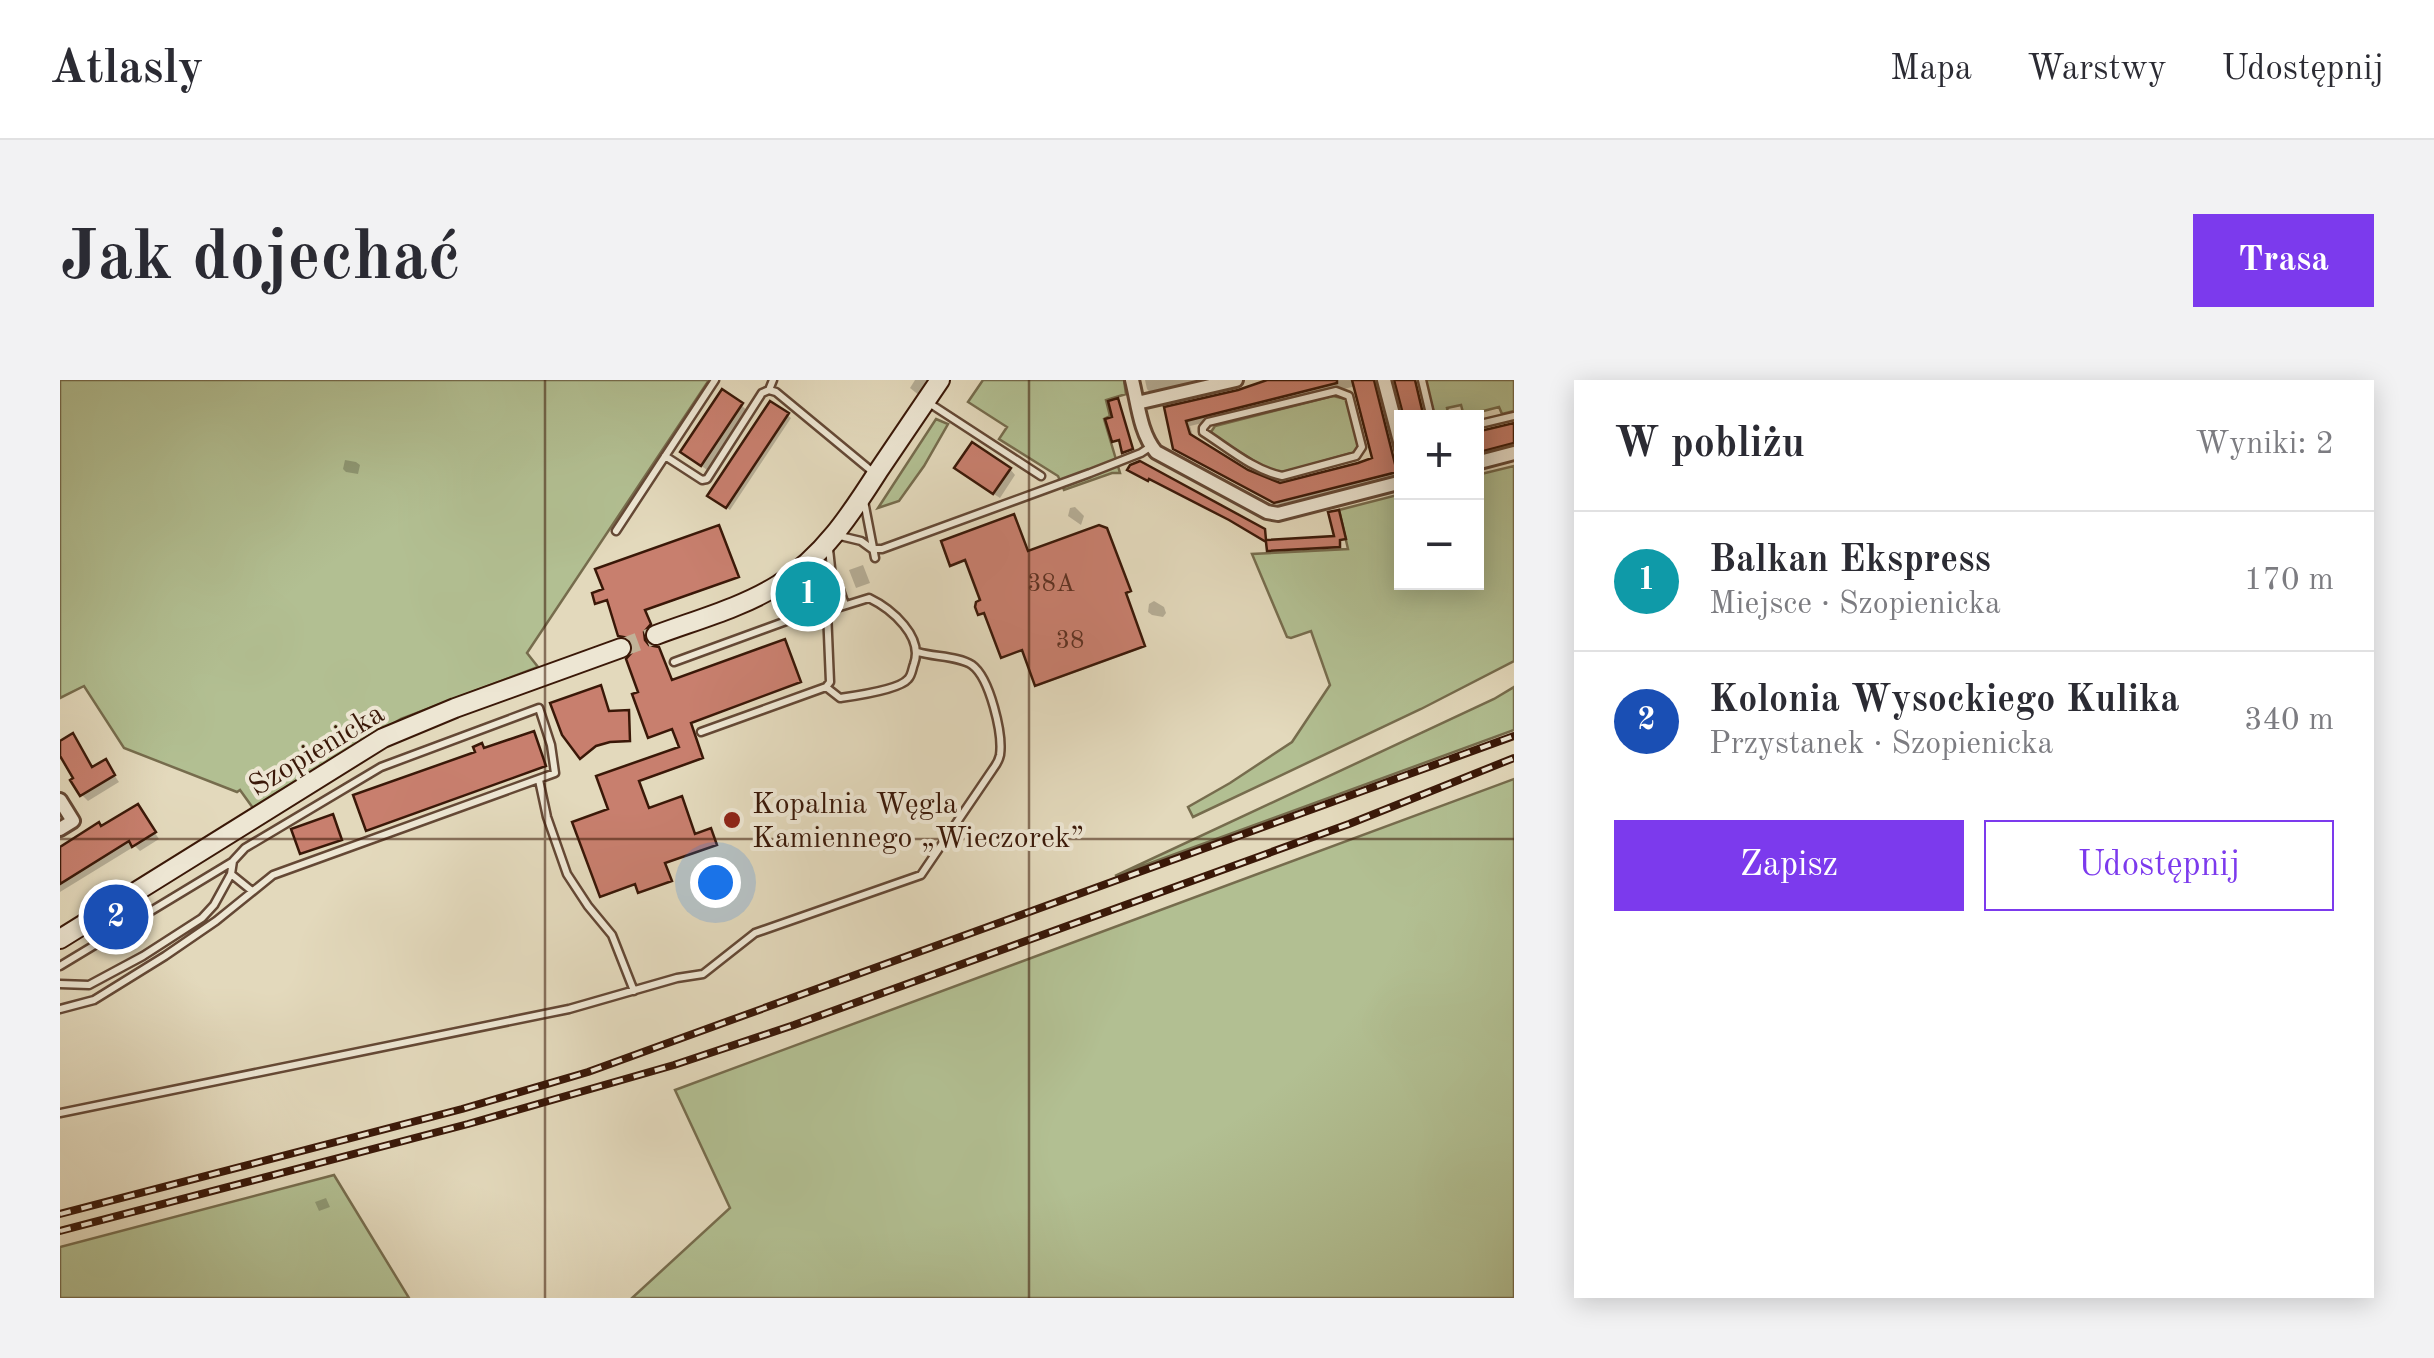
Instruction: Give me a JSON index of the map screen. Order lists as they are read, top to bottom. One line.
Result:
{"streets":{"street":["Szopienicka"]},"places":["Kopalnia Węgla Kamiennego „Wieczorek”"],"house_numbers":["38A","38"],"page":{"header":"Atlasly","nav":["Mapa","Warstwy","Udostępnij"],"buttons":["Trasa",["Zapisz","Udostępnij"]],"title":"Jak dojechać","heading":["W pobliżu","Wyniki: 2"],"map_buttons":["+","−"],"list":[{"mark":"1","name":"Balkan Ekspress","note":"Miejsce · Szopienicka","value":"170 m"},{"mark":"2","name":"Kolonia Wysockiego Kulika","note":"Przystanek · Szopienicka","value":"340 m"}],"pins":["1","2"]}}
